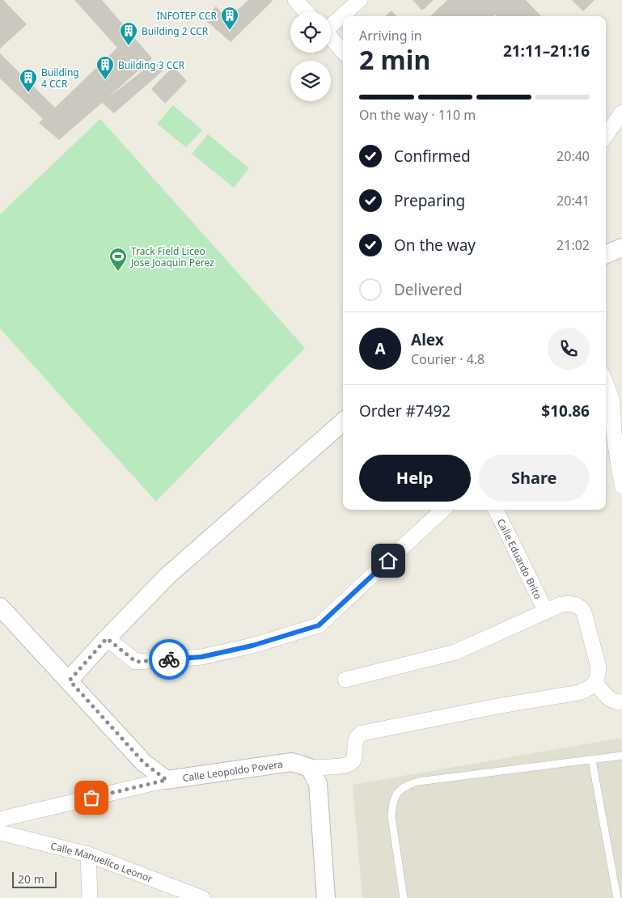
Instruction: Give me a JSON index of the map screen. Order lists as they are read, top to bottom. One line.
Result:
{"streets":{"street":["Calle Eduardo Brito","Calle Leopoldo Povera","Calle Manuelico Leonor"]},"crossings":[["Calle Leopoldo Povera","Calle Manuelico Leonor"]],"places":{"building":["INFOTEP CCR","Building 2 CCR","Building 3 CCR","Building 4 CCR"],"sports":["Track Field Liceo Jose Joaquin Perez"]},"scale_bar":"20 m","page":{"heading":["2 min","Arriving in","21:11–21:16"],"panel":["Alex","Courier · 4.8","Order #7492","$10.86"],"bar":"On the way · 110 m","list":[["Confirmed","20:40"],["Preparing","20:41"],["On the way","21:02"],"Delivered"],"round":"A","buttons":["Help","Share"],"scale":"20 m"}}
